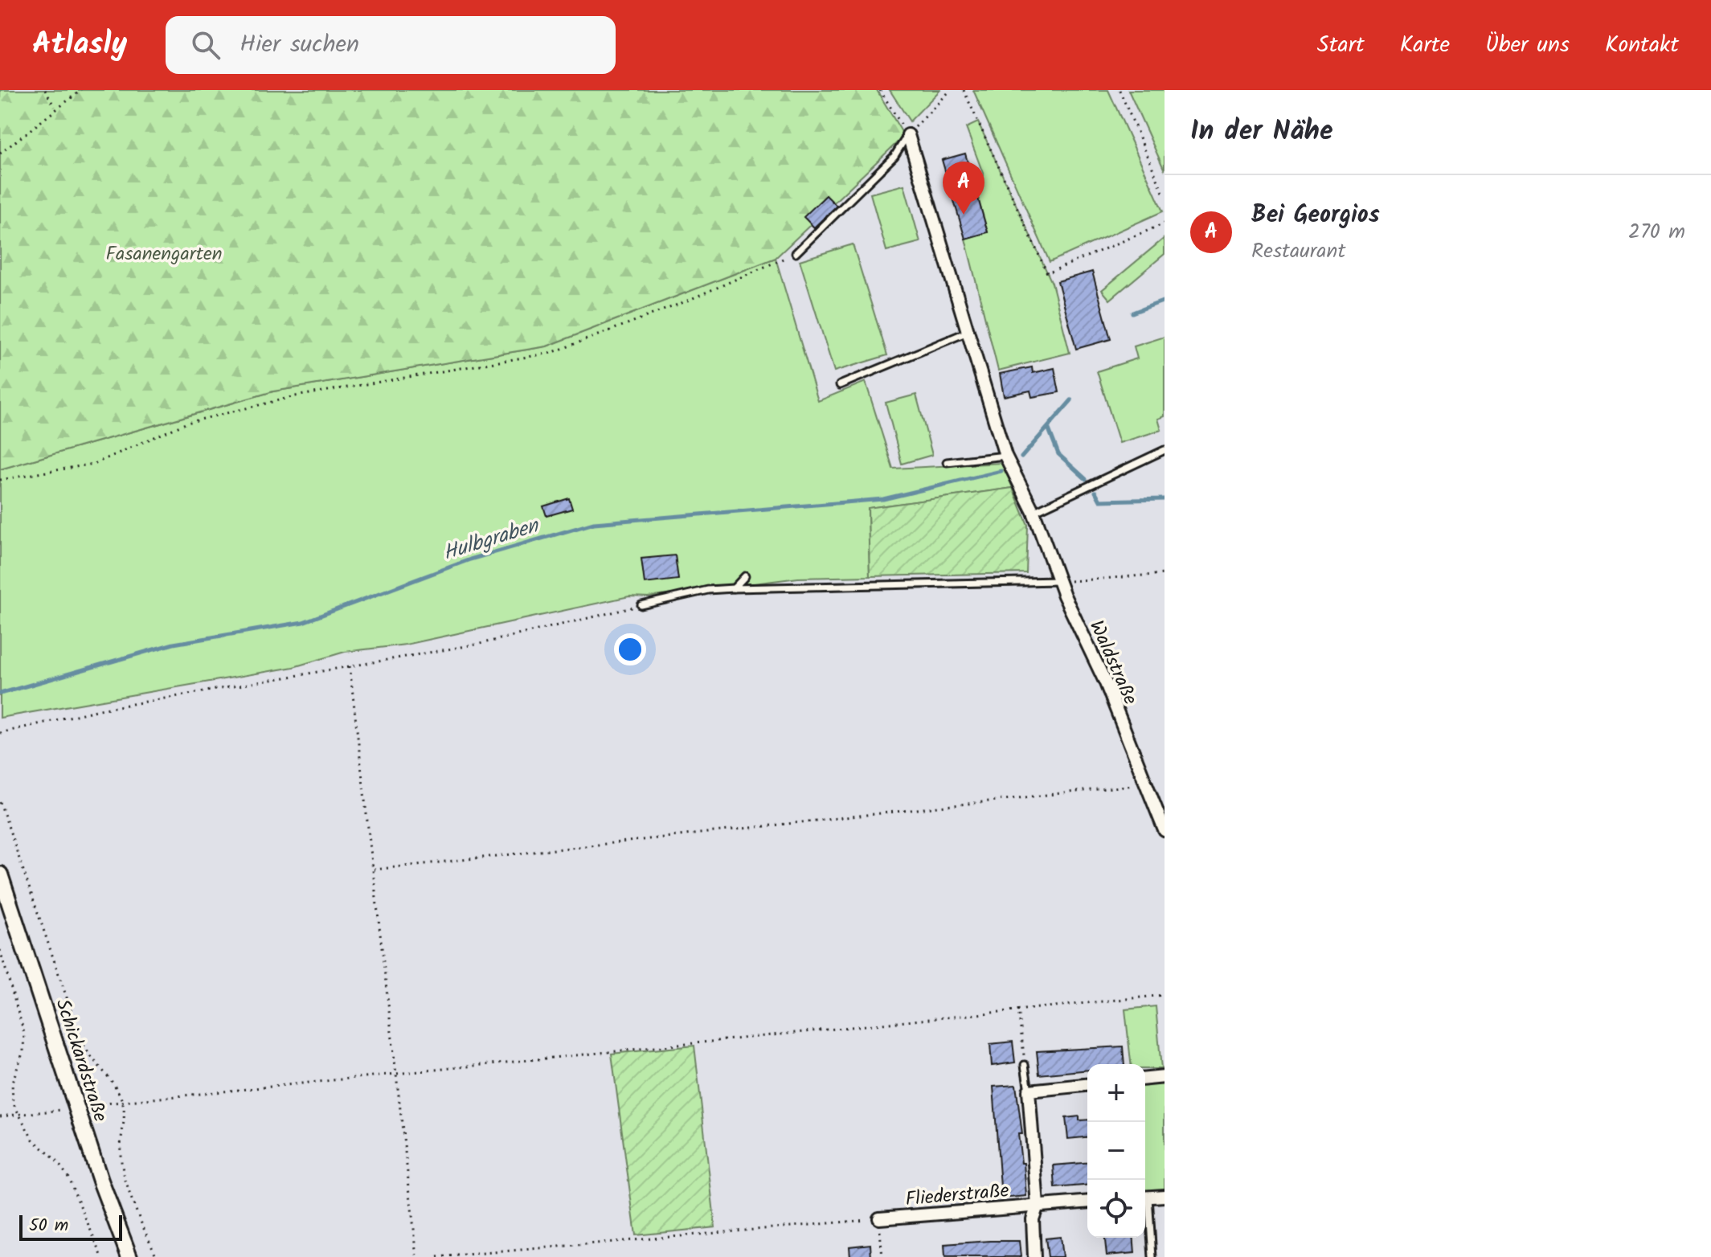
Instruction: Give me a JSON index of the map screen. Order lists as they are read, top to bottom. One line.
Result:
{"streets":{"street":["Waldstraße","Schickardstraße","Fliederstraße"]},"water":["Hulbgraben"],"parks":["Fasanengarten"],"scale_bar":"50 m","page":{"header":"Atlasly","search":"Hier suchen","nav":["Start","Karte","Über uns","Kontakt"],"heading":"In der Nähe","pins":"A","list":[{"mark":"A","name":"Bei Georgios","note":"Restaurant","value":"270 m"}],"map_buttons":["+","−"],"scale":"50 m"}}
